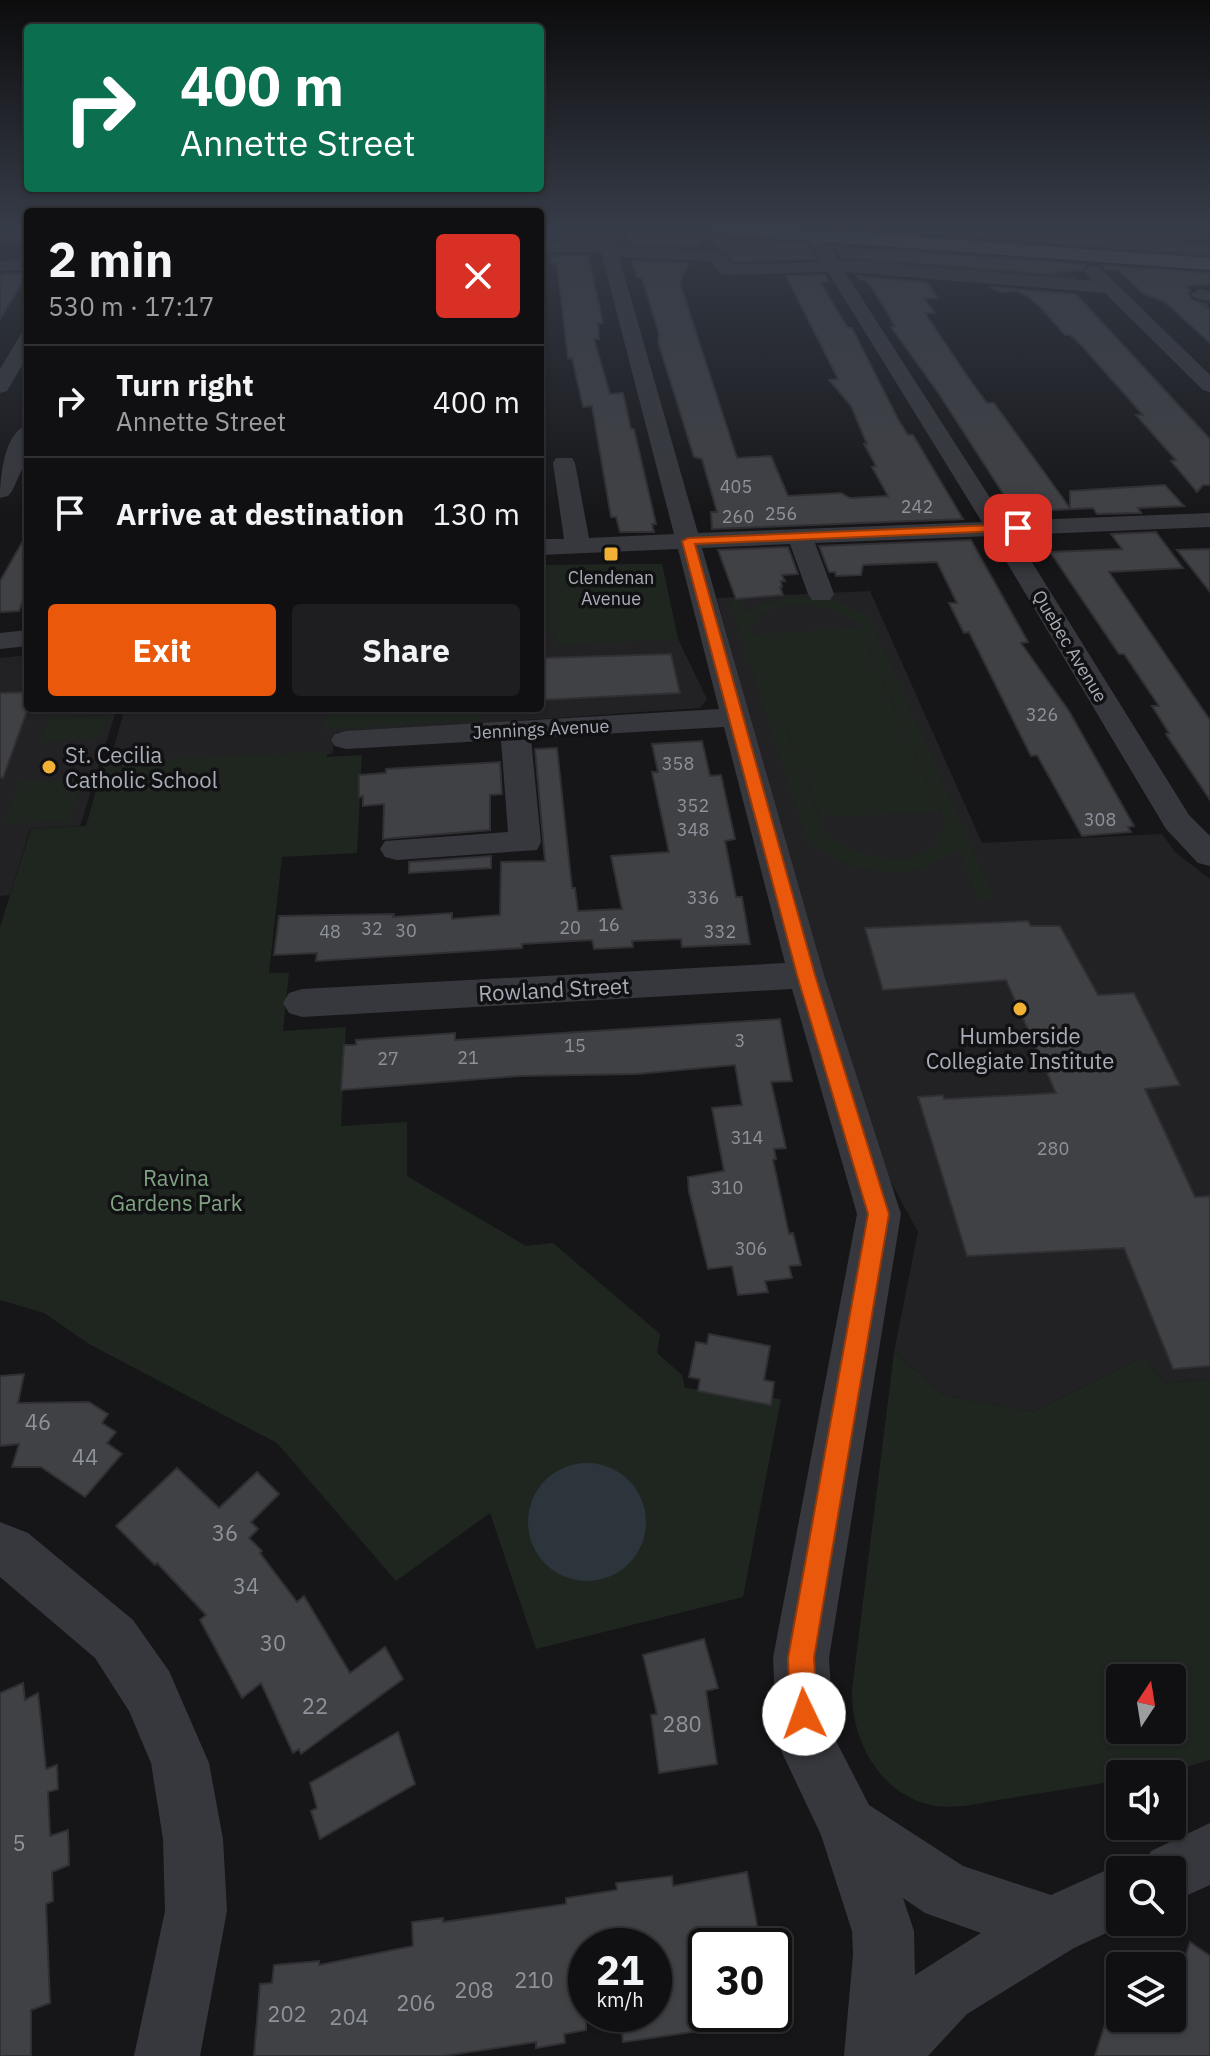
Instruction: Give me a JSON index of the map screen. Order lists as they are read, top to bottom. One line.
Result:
{"streets":{"street":["Quebec Avenue","Jennings Avenue","Rowland Street"]},"parks":["Ravina Gardens Park"],"places":{"transit":["Clendenan Avenue"],"other":["St. Cecilia Catholic School","Humberside Collegiate Institute"]},"house_numbers":["405","242","256","260","326","358","352","308","348","336","16","20","32","30","48","332","3","15","21","27","314","280","310","306","46","44","36","34","30","22","280","5","210","208","206","202","204"],"north":"top","page":{"turn":["400 m","Annette Street"],"heading":["2 min","530 m · 17:17"],"list":[{"name":"Turn right","note":"Annette Street","value":"400 m"},{"name":"Arrive at destination","value":"130 m"}],"buttons":["Exit","Share"],"speed":"21 km/h","limit":"30"}}
